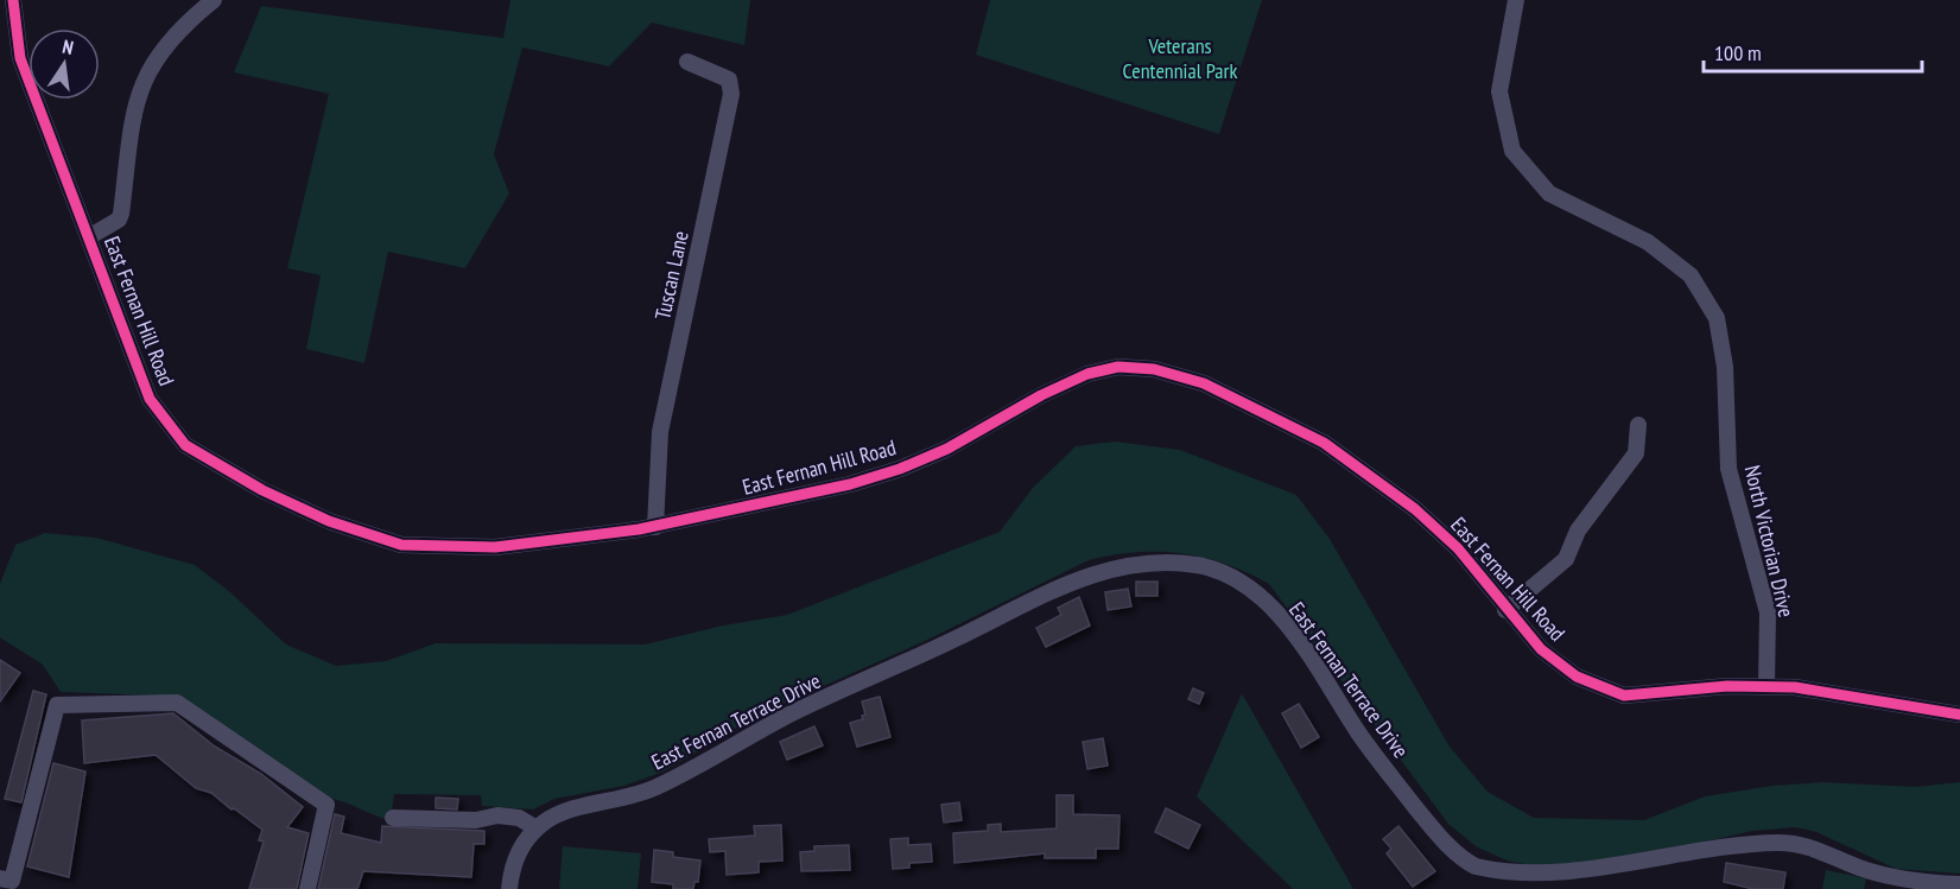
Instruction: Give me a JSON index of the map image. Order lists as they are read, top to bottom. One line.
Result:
{"streets":{"street":["Tuscan Lane","East Fernan Hill Road","North Victorian Drive","East Fernan Terrace Drive"]},"crossings":[["Tuscan Lane","East Fernan Hill Road"],["East Fernan Hill Road","North Victorian Drive"]],"parks":["Veterans Centennial Park"],"scale_bar":"100 m","north":"top"}
